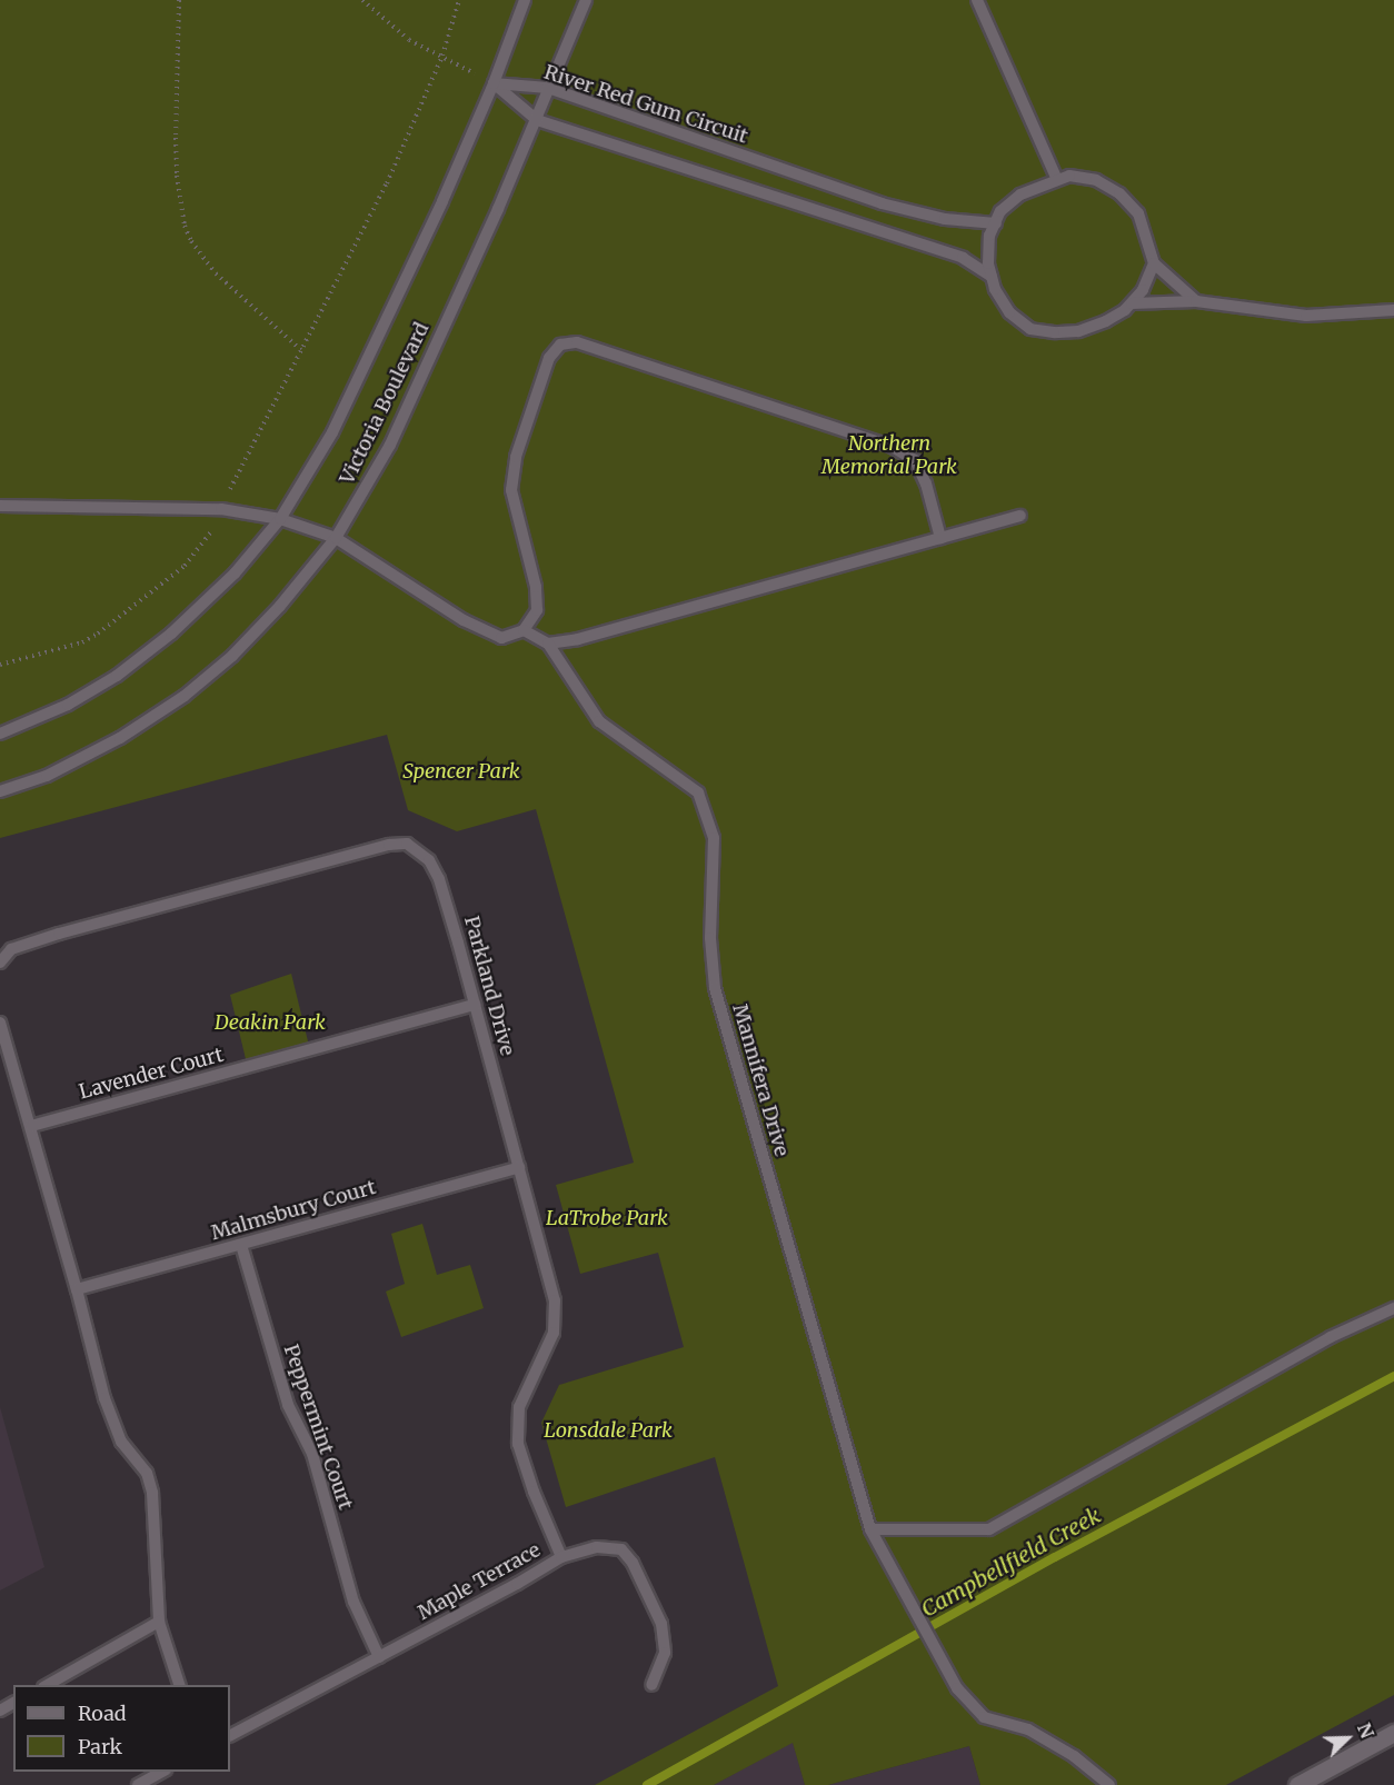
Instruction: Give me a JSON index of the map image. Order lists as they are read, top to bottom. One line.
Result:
{"streets":{"lane":["River Red Gum Circuit","Victoria Boulevard","Parkland Drive","Lavender Court","Mannifera Drive","Malmsbury Court","Peppermint Court","Maple Terrace"]},"crossings":[["River Red Gum Circuit","Victoria Boulevard"],["Parkland Drive","Lavender Court"],["Parkland Drive","Malmsbury Court"],["Parkland Drive","Maple Terrace"],["Malmsbury Court","Peppermint Court"],["Peppermint Court","Maple Terrace"]],"water":["Campbellfield Creek"],"parks":["Northern Memorial Park","Spencer Park","Deakin Park","LaTrobe Park","Lonsdale Park"],"legend":["Road","Park"],"north":"top right"}
